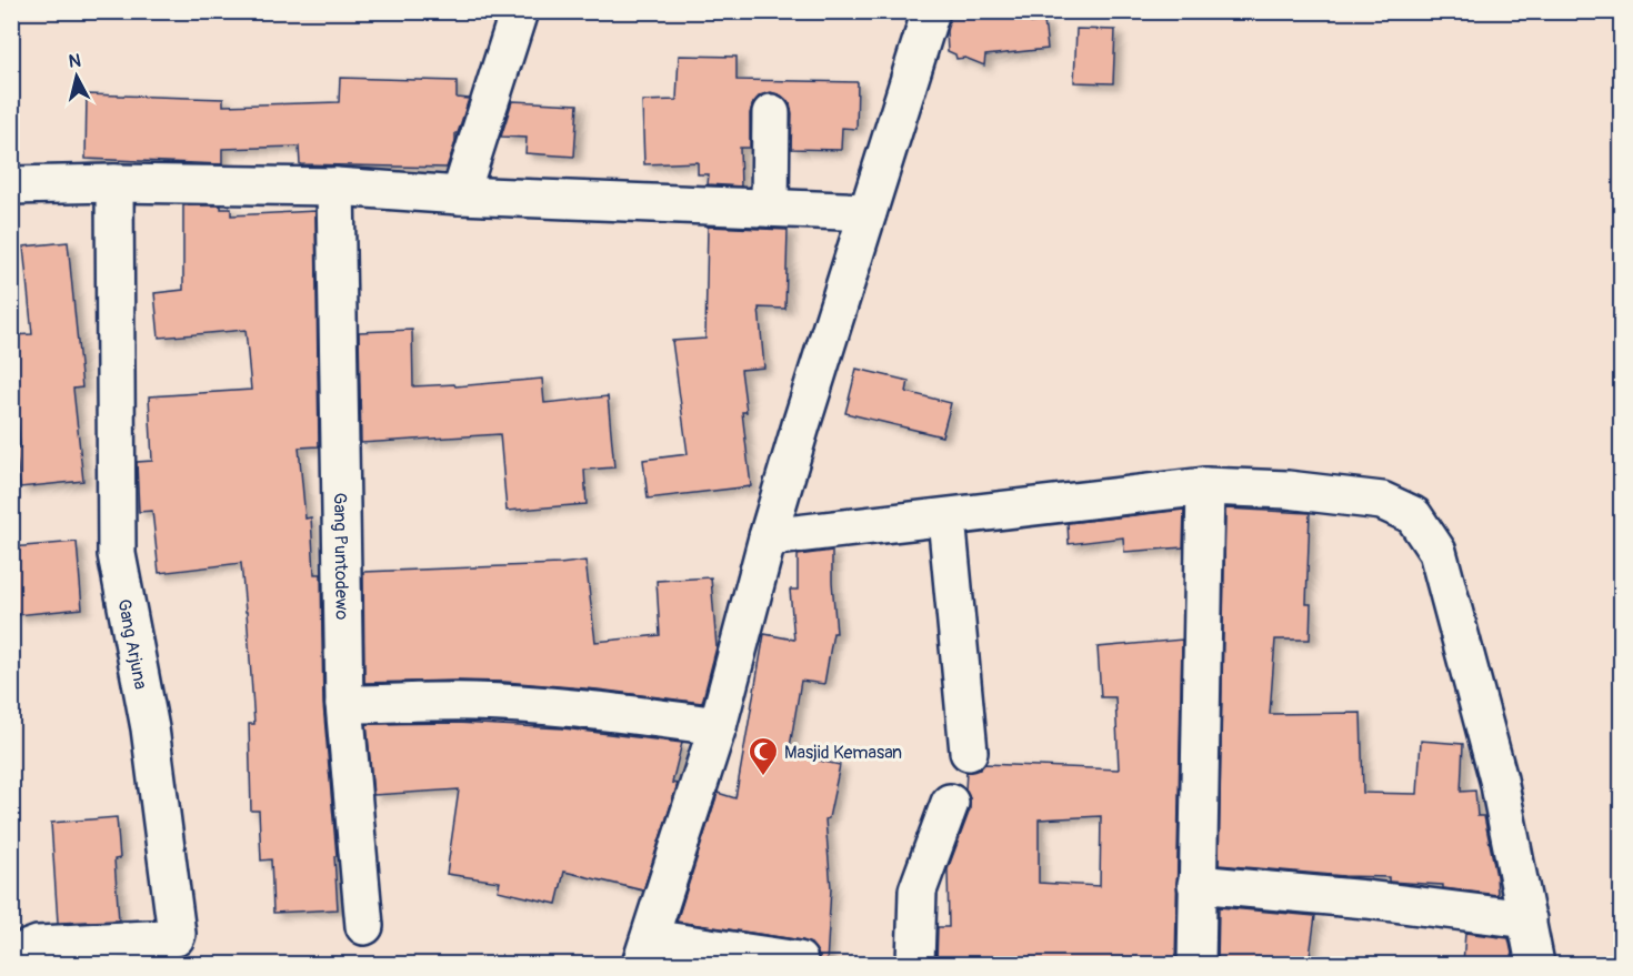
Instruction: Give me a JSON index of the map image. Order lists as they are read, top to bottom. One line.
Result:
{"streets":{"street":["Gang Puntodewo","Gang Arjuna"]},"places":{"mosque":["Masjid Kemasan"]},"north":"top"}
